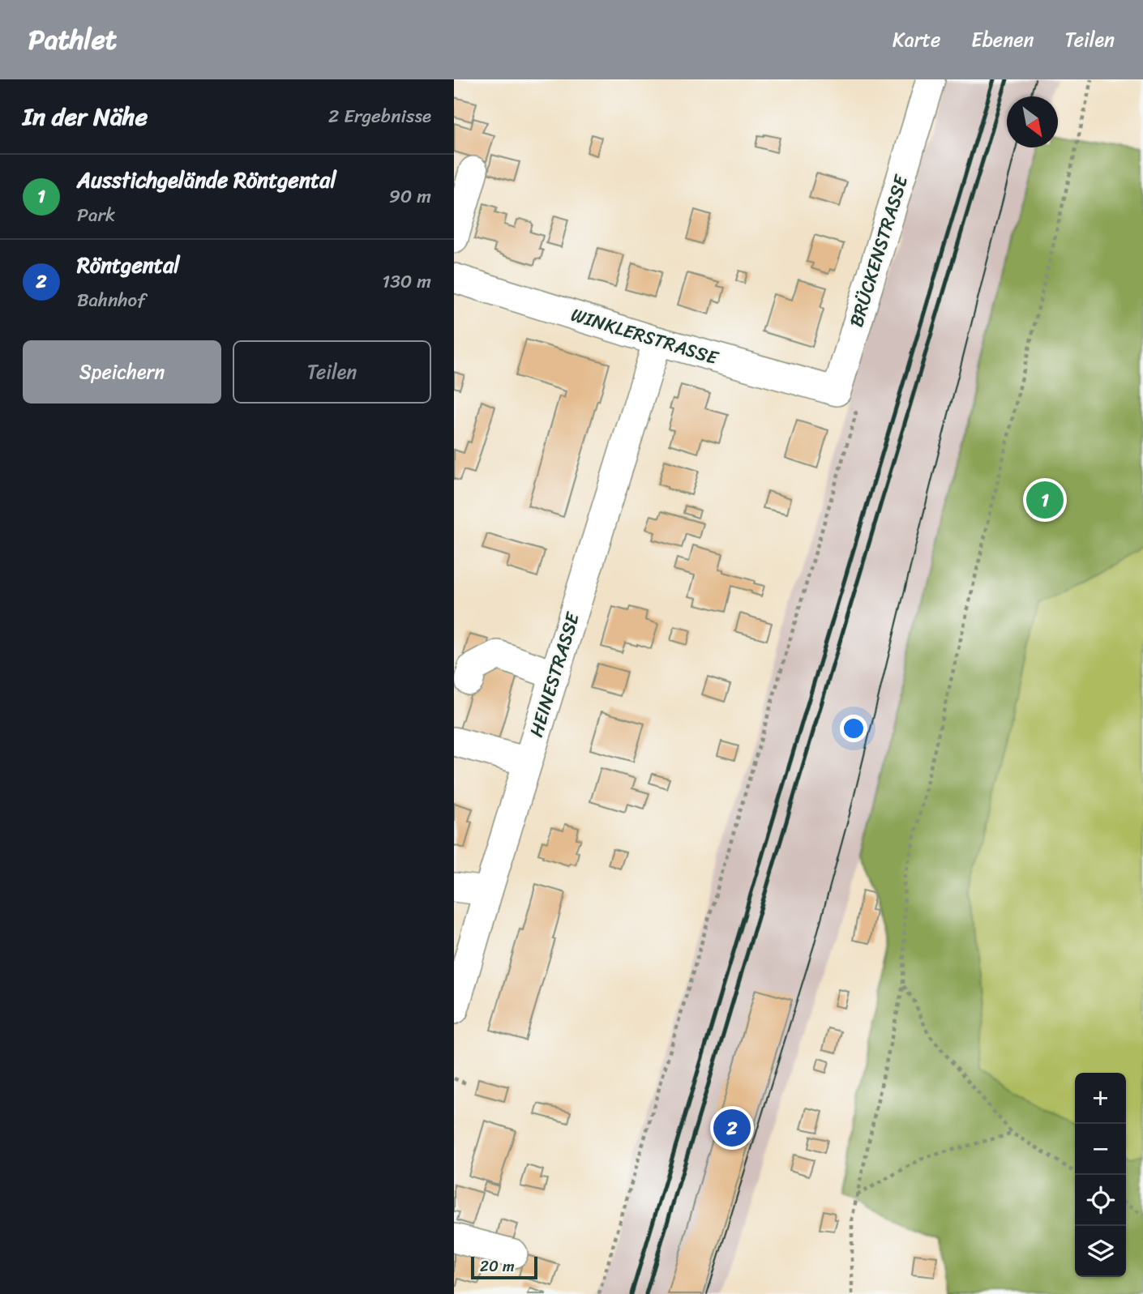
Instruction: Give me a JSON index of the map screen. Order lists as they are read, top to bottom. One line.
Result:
{"streets":{"street":["BRÜCKENSTRASSE","WINKLERSTRASSE","HEINESTRASSE"]},"crossings":[["BRÜCKENSTRASSE","WINKLERSTRASSE"],["WINKLERSTRASSE","HEINESTRASSE"]],"scale_bar":"20 m","north":"bottom right","page":{"header":"Pathlet","nav":["Karte","Ebenen","Teilen"],"heading":["In der Nähe","2 Ergebnisse"],"list":[{"mark":"1","name":"Ausstichgelände Röntgental","note":"Park","value":"90 m"},{"mark":"2","name":"Röntgental","note":"Bahnhof","value":"130 m"}],"buttons":["Speichern","Teilen"],"pins":["1","2"],"map_buttons":["+","−"],"scale":"20 m"}}
